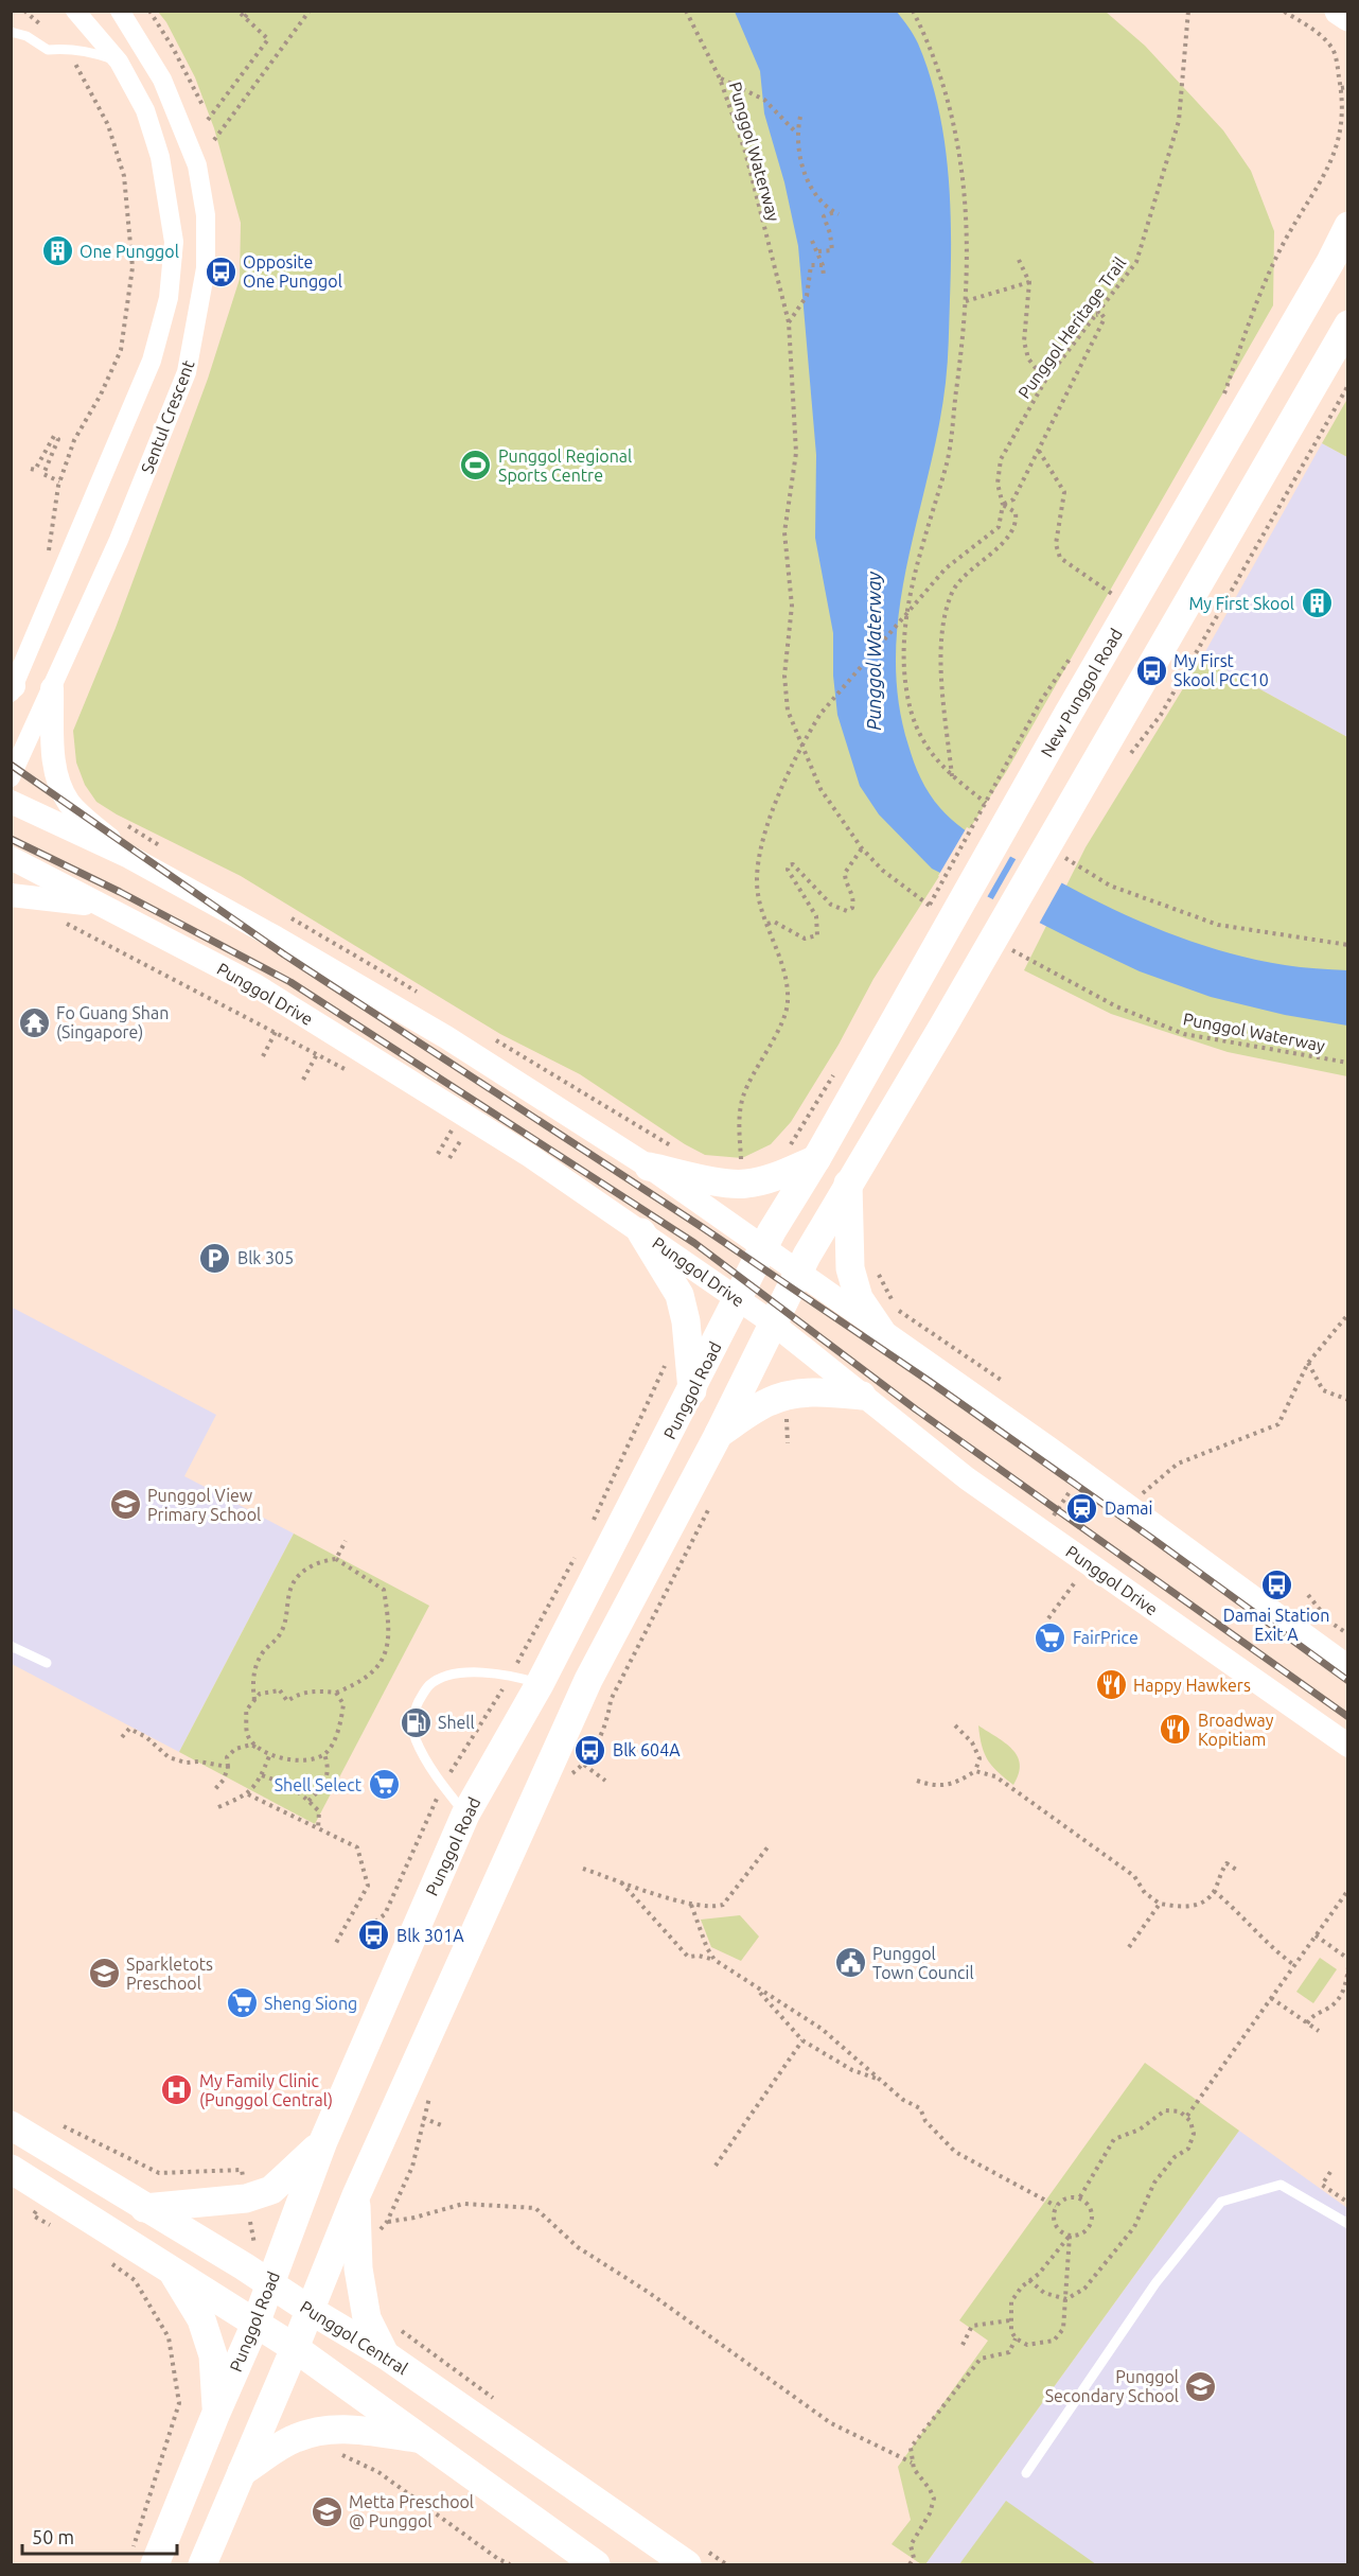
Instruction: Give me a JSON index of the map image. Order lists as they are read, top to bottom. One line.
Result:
{"streets":{"main road":["New Punggol Road","Punggol Road","Punggol Central"],"street":["Sentul Crescent","Punggol Drive"],"path":["Punggol Waterway","Punggol Heritage Trail"]},"crossings":[["New Punggol Road","Punggol Road"],["Punggol Drive","Punggol Road"],["Punggol Road","Punggol Central"]],"water":["Punggol Waterway"],"places":{"building":["One Punggol","My First Skool"],"bus stop":["Opposite One Punggol","My First Skool PCC10","Damai Station Exit A","Blk 604A","Blk 301A"],"sports":["Punggol Regional Sports Centre"],"temple":["Fo Guang Shan (Singapore)"],"parking":["Blk 305"],"school or university":["Punggol View Primary School","Sparkletots Preschool","Punggol Secondary School","Metta Preschool @ Punggol"],"station":["Damai"],"supermarket":["FairPrice","Shell Select","Sheng Siong"],"restaurant":["Happy Hawkers","Broadway Kopitiam"],"fuel station":["Shell"],"public building":["Punggol Town Council"],"hospital":["My Family Clinic (Punggol Central)"]},"scale_bar":"50 m"}
